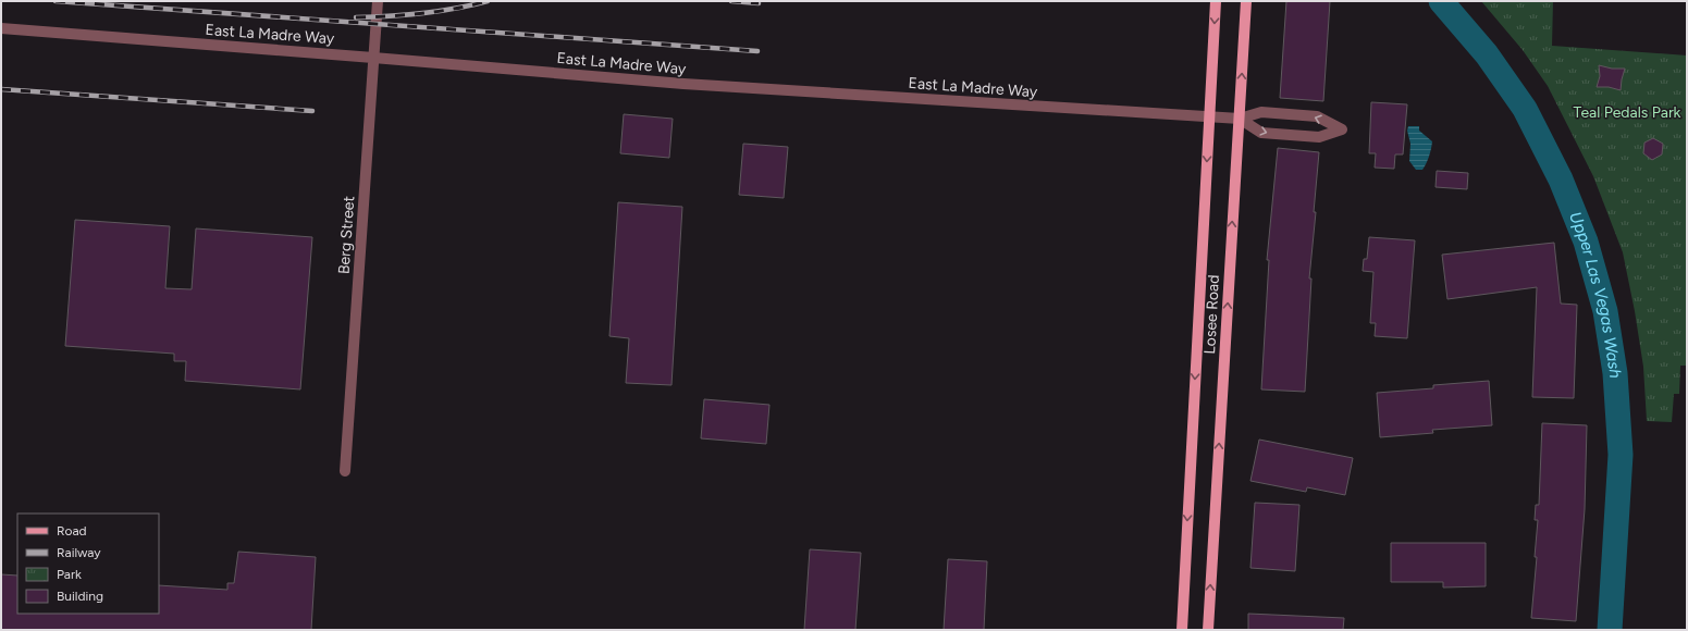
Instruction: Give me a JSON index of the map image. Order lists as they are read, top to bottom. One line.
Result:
{"streets":{"main road":["Losee Road"],"street":["East La Madre Way","Berg Street"]},"crossings":[["East La Madre Way","Berg Street"],["East La Madre Way","Losee Road"]],"water":["Upper Las Vegas Wash"],"parks":["Teal Pedals Park"],"legend":["Road","Railway","Park","Building"]}
